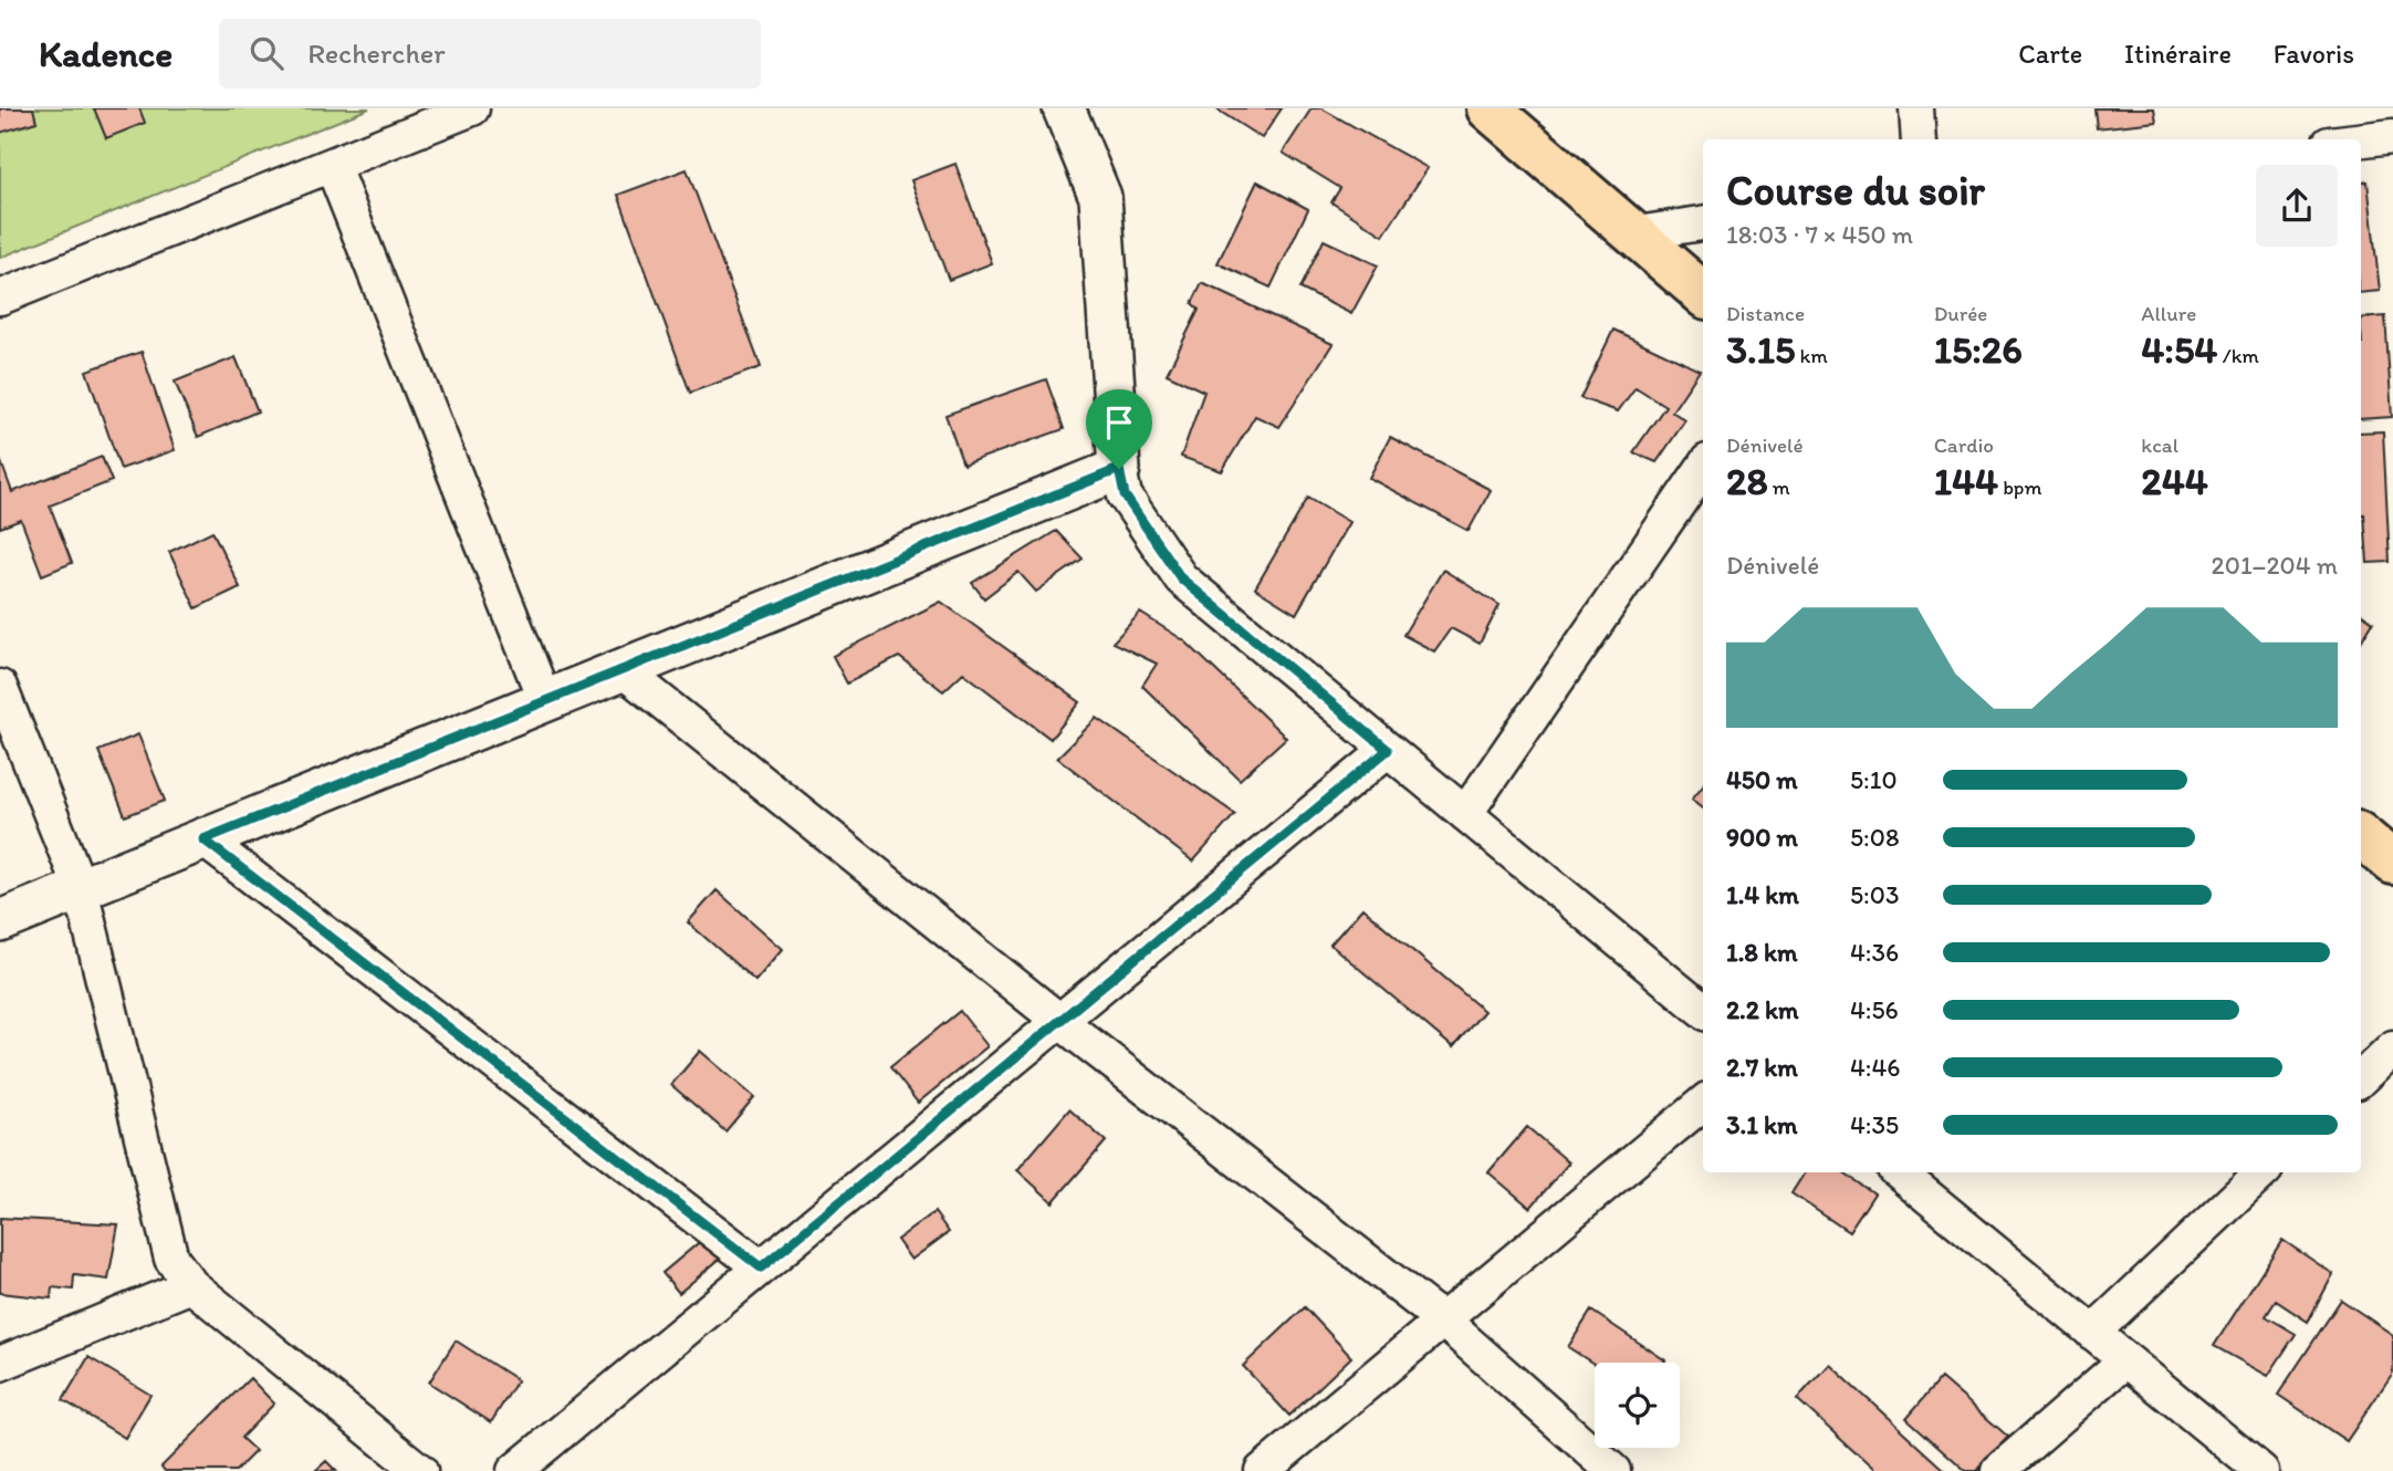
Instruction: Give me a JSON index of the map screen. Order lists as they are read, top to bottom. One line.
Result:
{"page":{"header":"Kadence","search":"Rechercher","nav":["Carte","Itinéraire","Favoris"],"heading":["Course du soir","18:03 · 7 × 450 m"],"stats":[["Distance","3.15 km"],["Durée","15:26"],["Allure","4:54 /km"],["Dénivelé","28 m"],["Cardio","144 bpm"],["kcal","244"]],"chart":["Dénivelé","201–204 m"],"list":[{"name":"450 m","note":"5:10"},{"name":"900 m","note":"5:08"},{"name":"1.4 km","note":"5:03"},{"name":"1.8 km","note":"4:36"},{"name":"2.2 km","note":"4:56"},{"name":"2.7 km","note":"4:46"},{"name":"3.1 km","note":"4:35"}]}}
